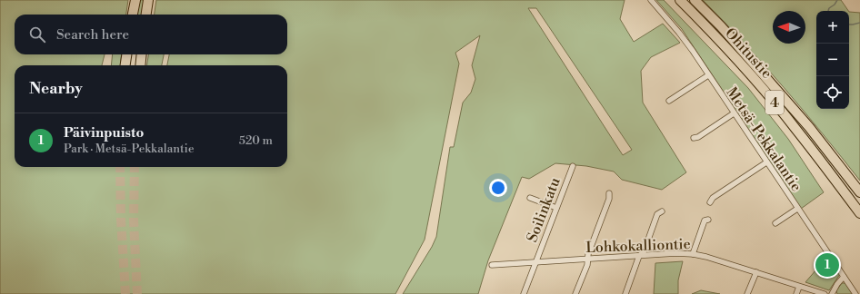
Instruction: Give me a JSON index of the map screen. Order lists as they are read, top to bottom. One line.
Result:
{"streets":{"highway":["Ohitustie","4"],"street":["Metsä-Pekkalantie","Soilinkatu","Lohkokalliontie"]},"crossings":[["Soilinkatu","Lohkokalliontie"]],"north":"left","page":{"map_buttons":["+","−"],"search":"Search here","heading":"Nearby","list":[{"mark":"1","name":"Päivinpuisto","note":"Park · Metsä-Pekkalantie","value":"520 m"}],"pins":"1"}}
